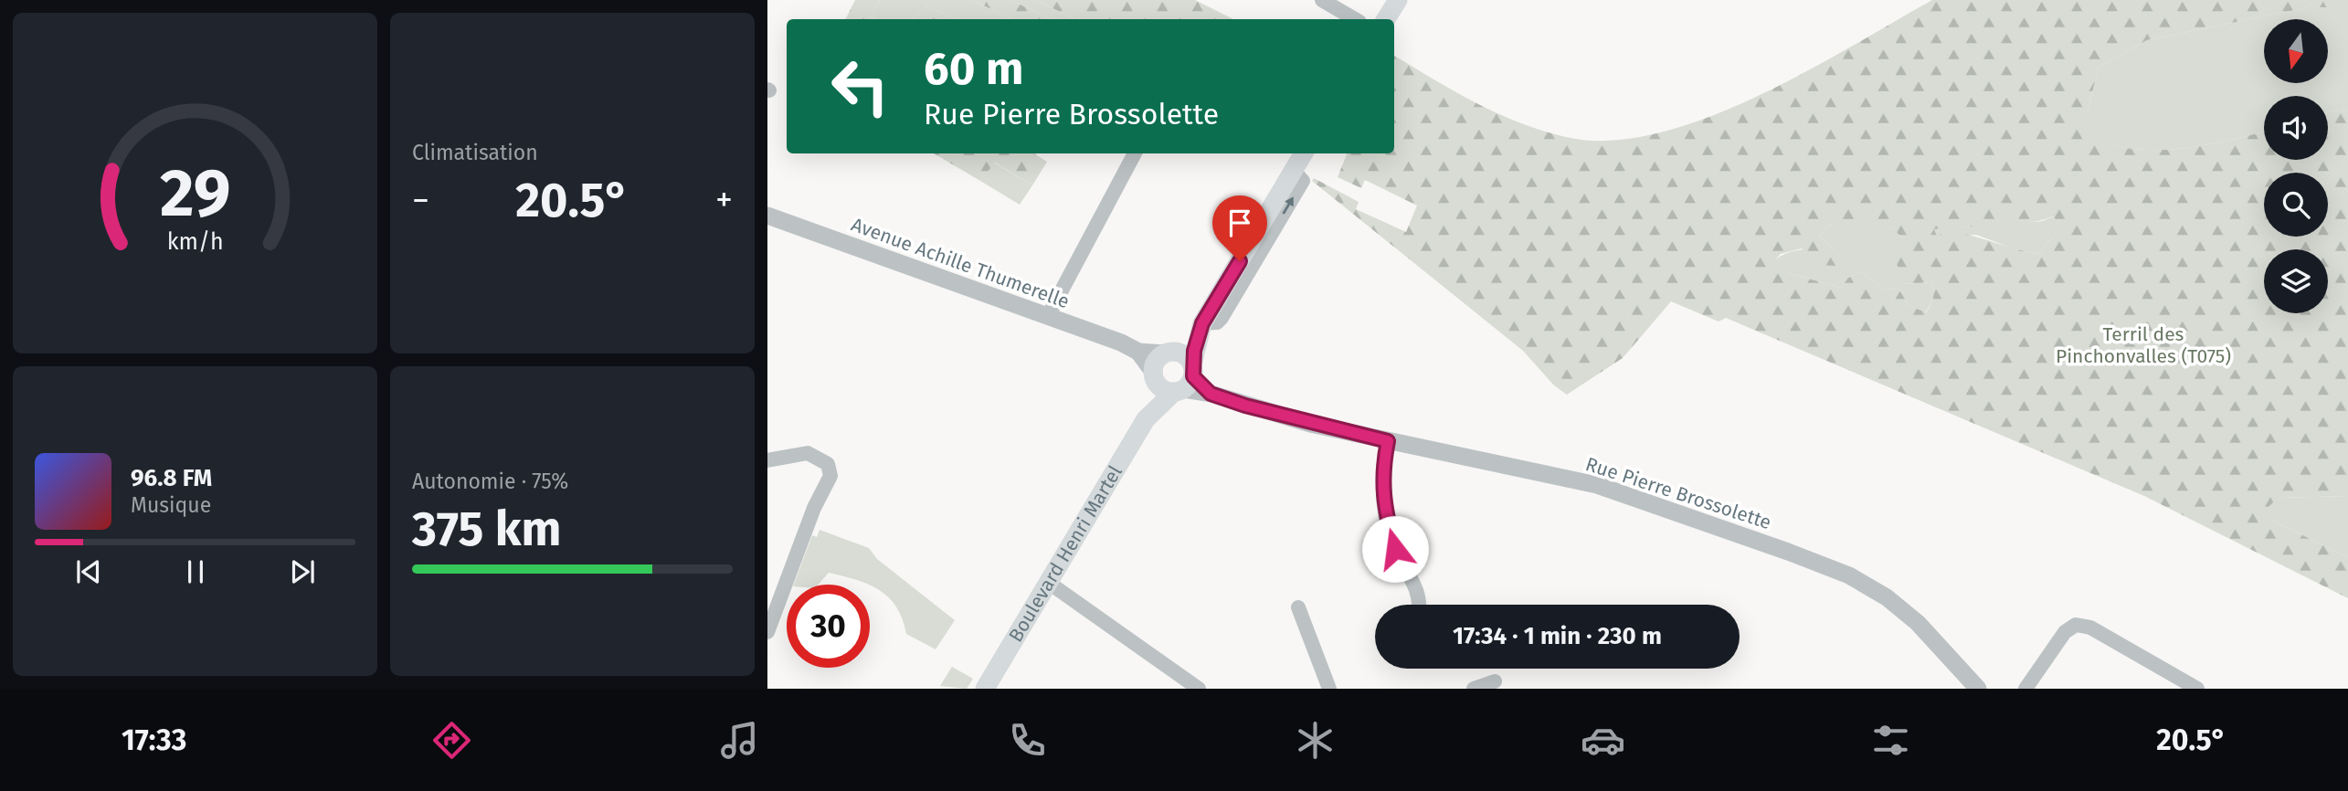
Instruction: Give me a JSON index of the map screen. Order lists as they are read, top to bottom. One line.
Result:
{"streets":{"main road":["Boulevard Henri Martel"],"street":["Avenue Achille Thumerelle","Rue Pierre Brossolette"]},"crossings":[["Avenue Achille Thumerelle","Rue Pierre Brossolette"],["Avenue Achille Thumerelle","Boulevard Henri Martel"],["Rue Pierre Brossolette","Boulevard Henri Martel"]],"parks":["Terril des Pinchonvalles (T075)"],"north":"bottom","page":{"tile":["Climatisation",["Autonomie · 75%","375 km"]],"turn":["60 m","Rue Pierre Brossolette"],"heat":["−","20.5°","+"],"song":["96.8 FM","Musique"],"limit":"30","trip":"17:34 · 1 min · 230 m","tabs":["17:33","20.5°"],"gauge":["29","km/h"]}}
